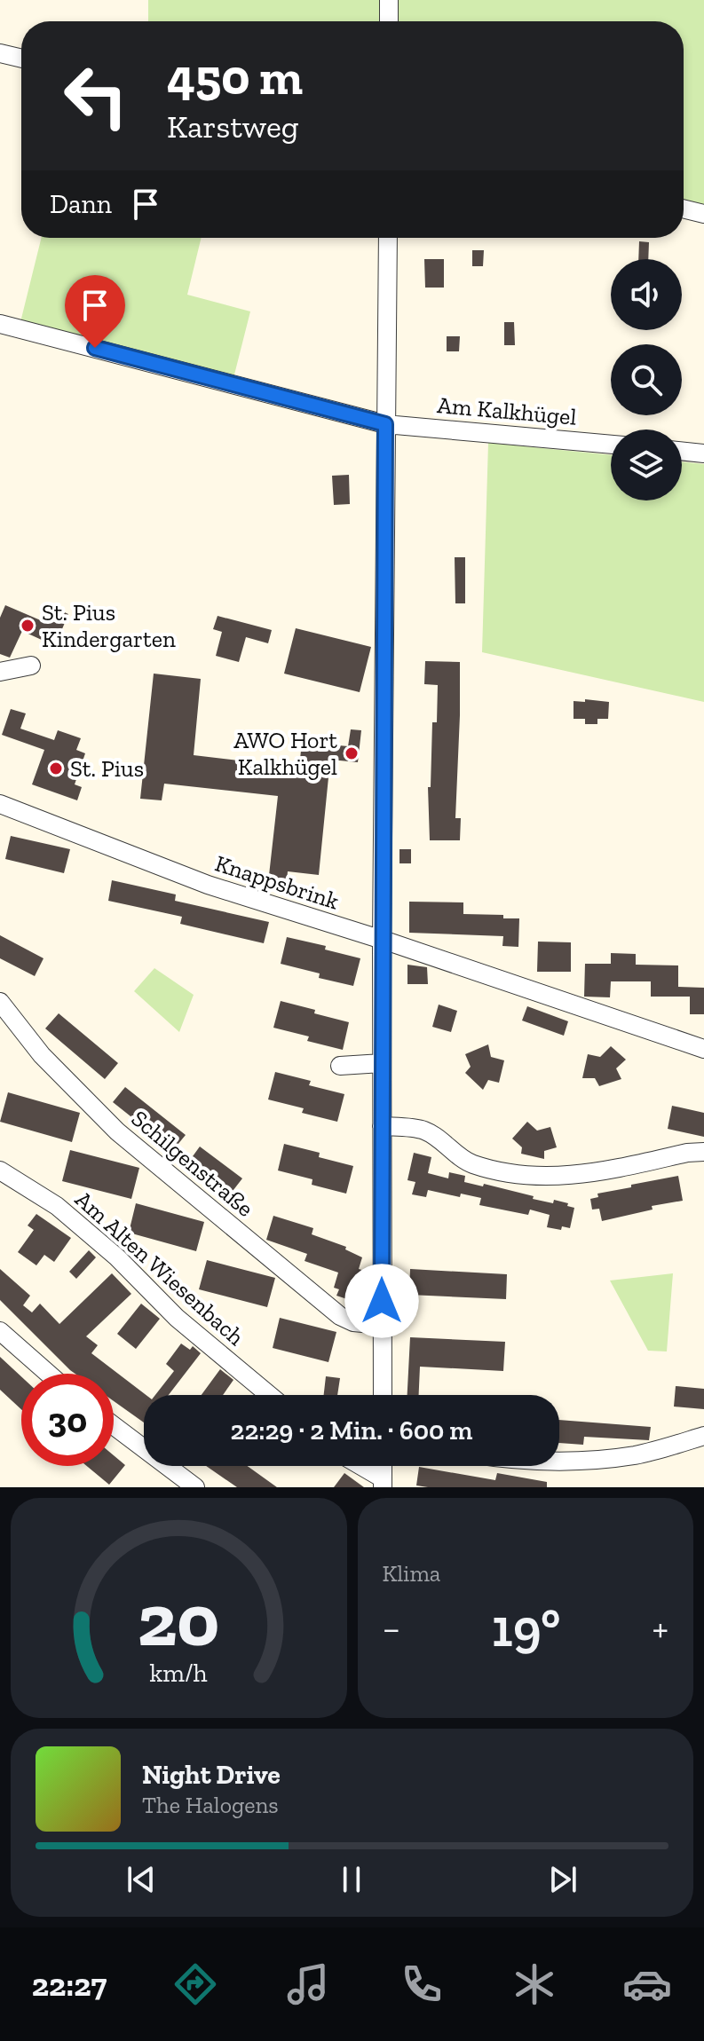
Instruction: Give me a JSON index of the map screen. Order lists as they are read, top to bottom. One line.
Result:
{"streets":{"street":["Am Kalkhügel","Knappsbrink","Schilgenstraße","Am Alten Wiesenbach"]},"places":["St. Pius Kindergarten","AWO Hort Kalkhügel","St. Pius"],"page":{"turn":["450 m","Karstweg"],"then":"Dann","limit":"30","trip":"22:29 · 2 Min. · 600 m","tile":"Klima","heat":["−","19°","+"],"song":["Night Drive","The Halogens"],"tabs":"22:27","gauge":["20","km/h"]}}
